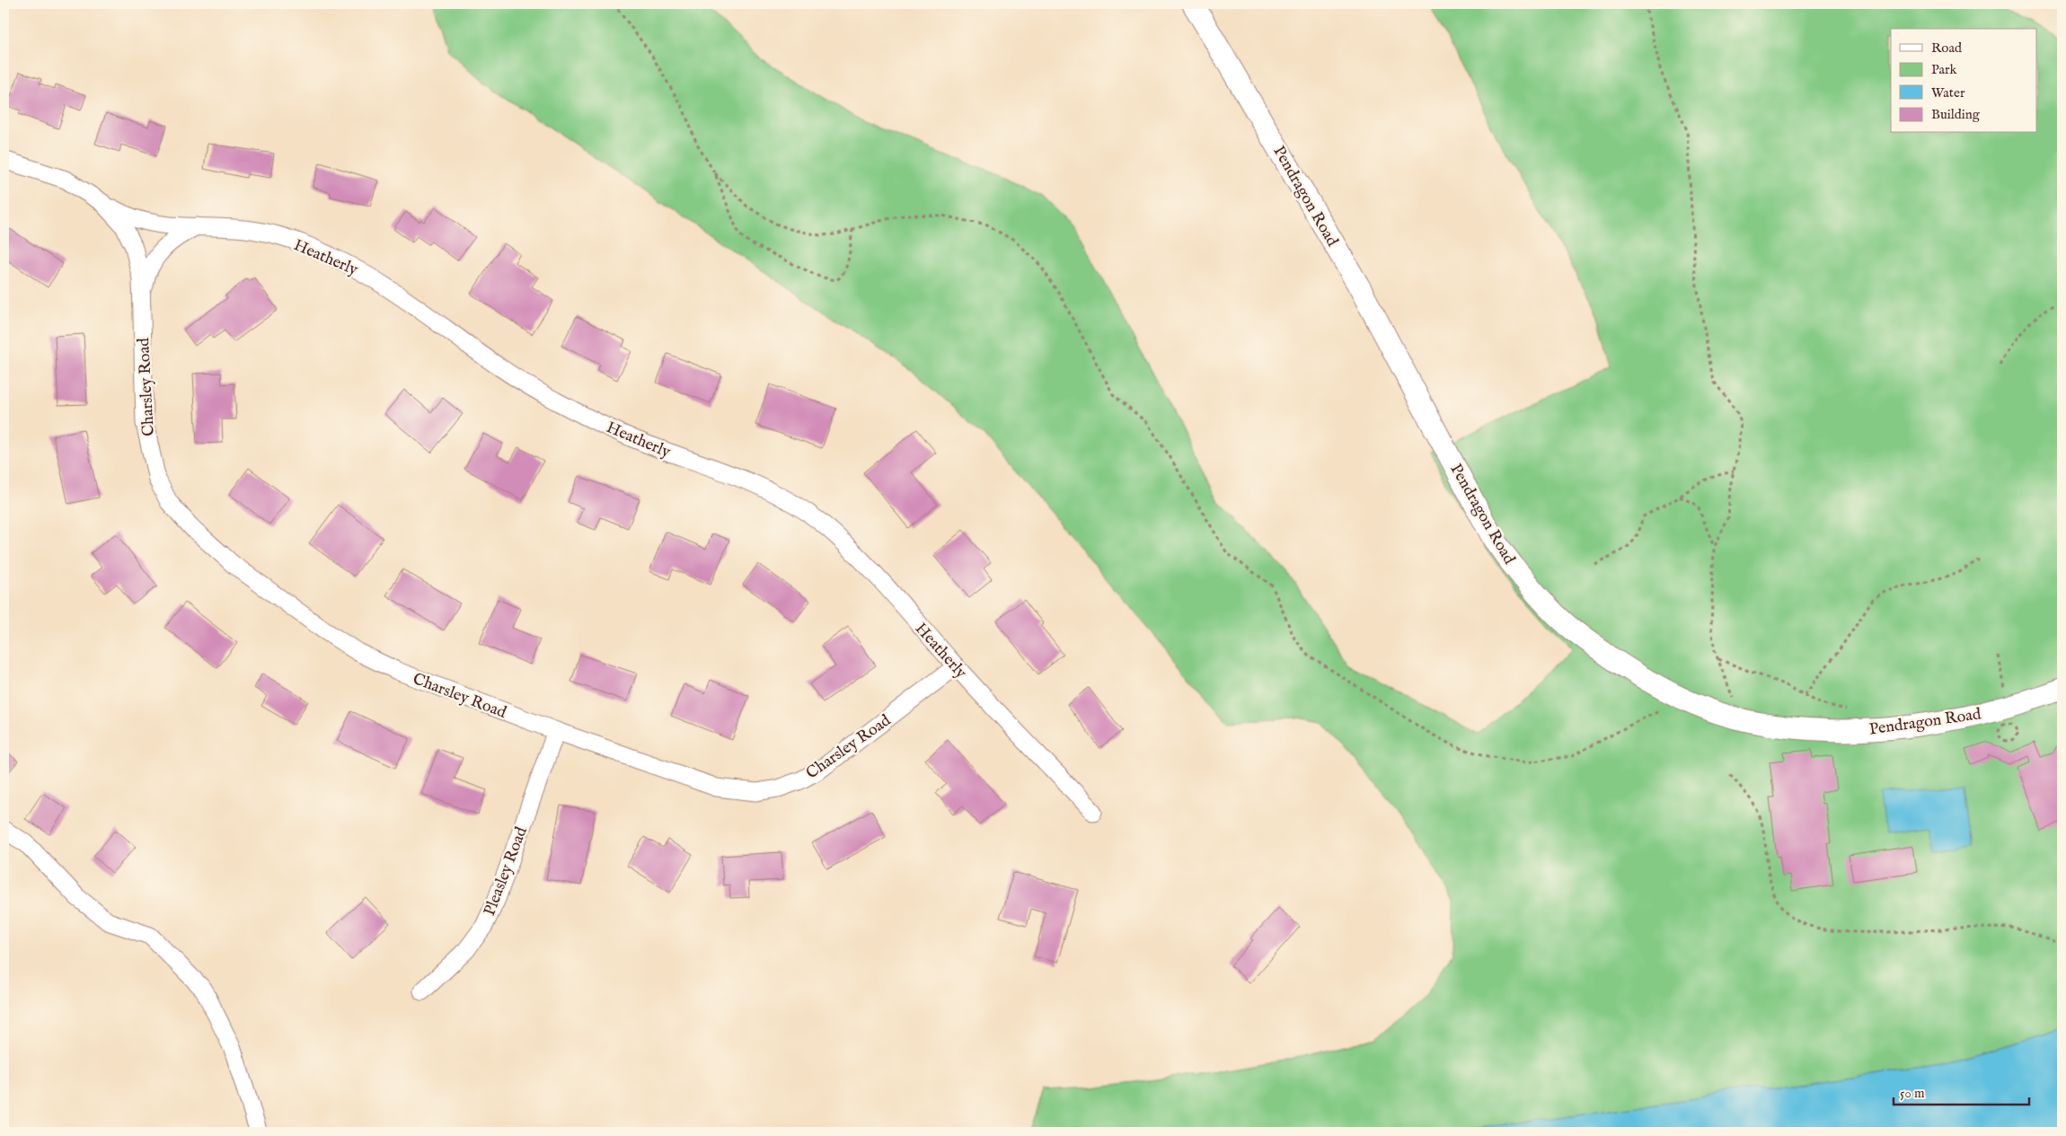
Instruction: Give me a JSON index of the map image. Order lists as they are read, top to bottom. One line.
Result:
{"streets":{"street":["Pendragon Road","Heatherly","Charsley Road","Pleasley Road"]},"crossings":[["Heatherly","Charsley Road"],["Charsley Road","Pleasley Road"]],"legend":["Road","Park","Water","Building"],"scale_bar":"50 m"}
